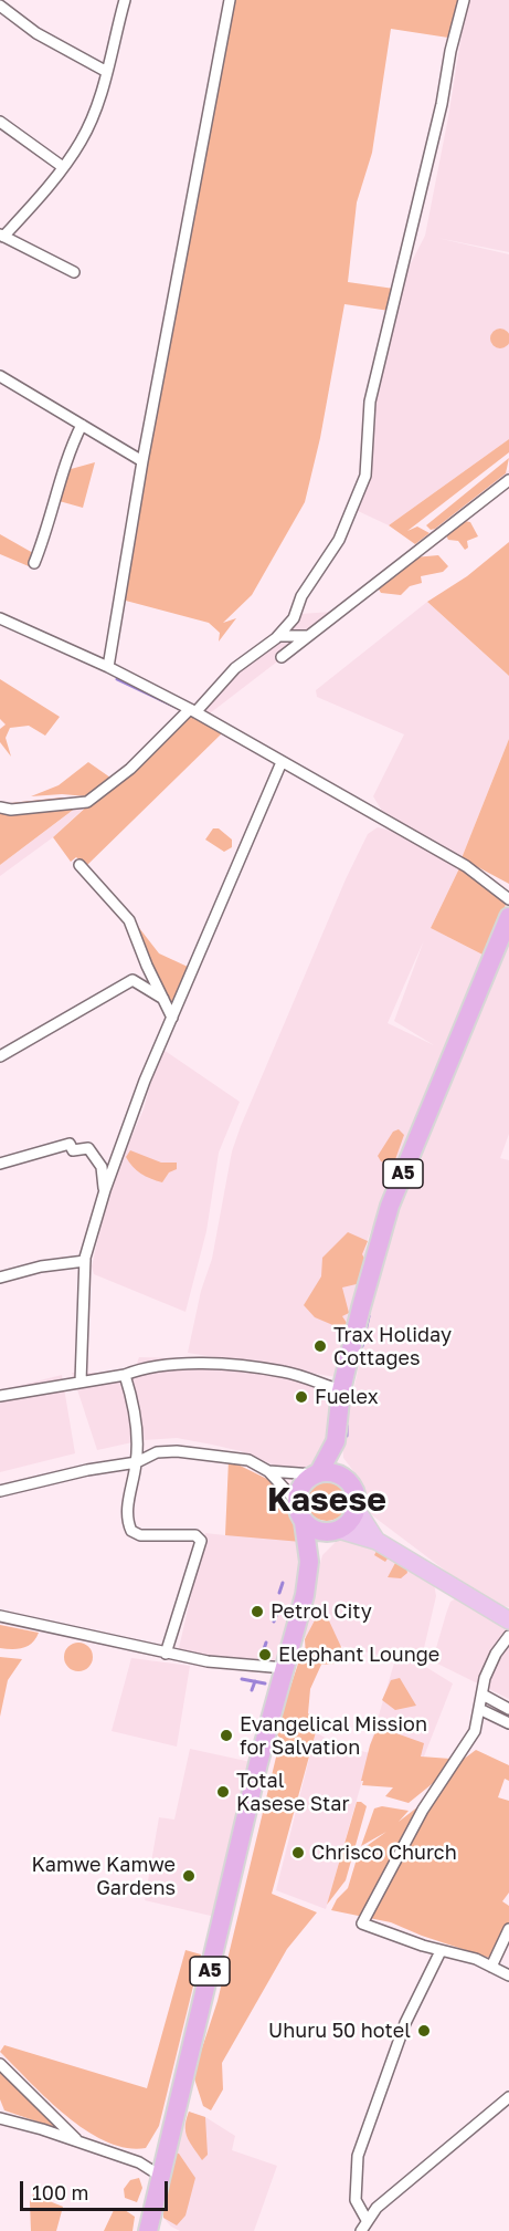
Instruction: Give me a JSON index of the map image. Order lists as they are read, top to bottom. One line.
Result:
{"streets":{"highway":["A5"]},"districts":["Kasese"],"places":["Trax Holiday Cottages","Fuelex","Petrol City","Elephant Lounge","Evangelical Mission for Salvation","Total Kasese Star","Chrisco Church","Kamwe Kamwe Gardens","Uhuru 50 hotel"],"scale_bar":"100 m"}
